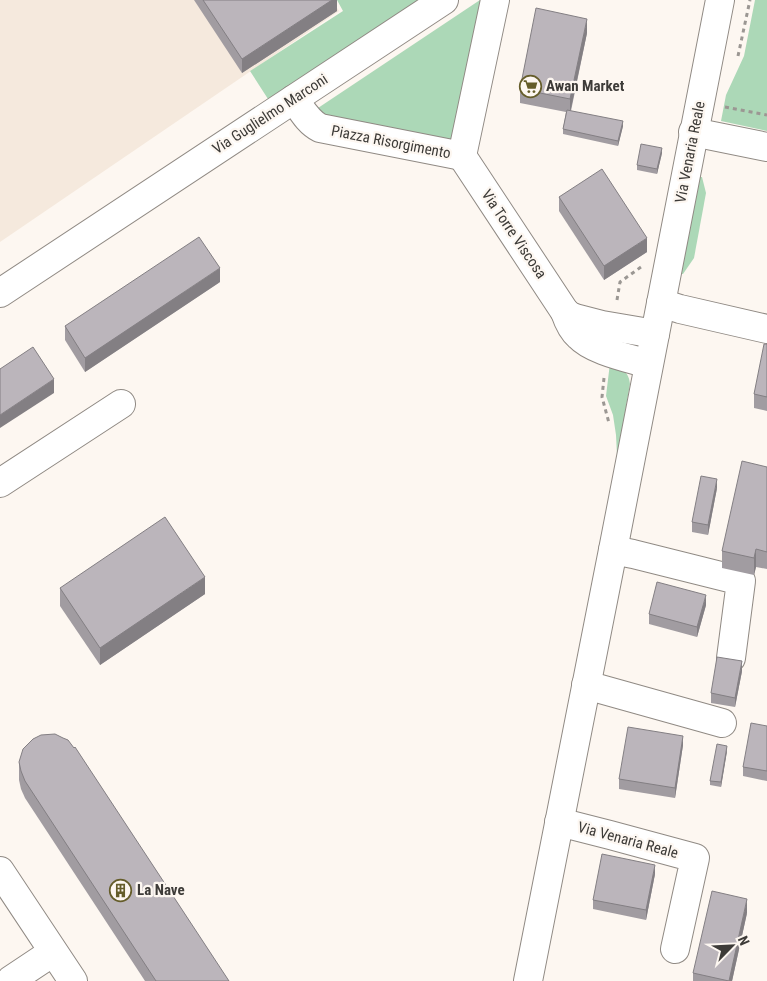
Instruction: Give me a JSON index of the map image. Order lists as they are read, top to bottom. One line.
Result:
{"streets":{"street":["Via Guglielmo Marconi","Piazza Risorgimento","Via Venaria Reale","Via Torre Viscosa"]},"crossings":[["Via Guglielmo Marconi","Piazza Risorgimento"],["Piazza Risorgimento","Via Torre Viscosa"],["Via Venaria Reale","Via Torre Viscosa"]],"places":{"supermarket":["Awan Market"],"building":["La Nave"]},"north":"top right"}
